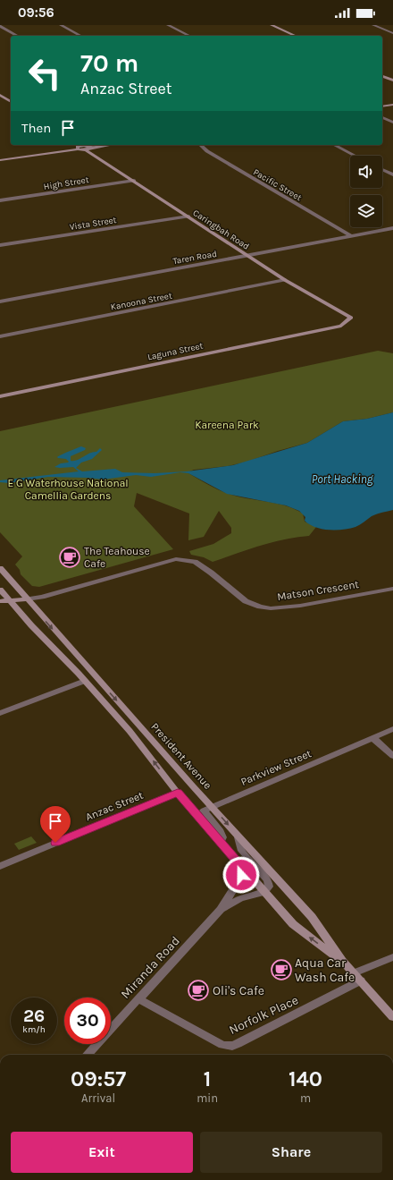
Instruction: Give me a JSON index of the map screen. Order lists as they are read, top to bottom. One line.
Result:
{"streets":{"street":["High Street","Pacific Street","Vista Street","Caringbah Road","Taren Road","Kanoona Street","Laguna Street","Matson Crescent","President Avenue","Parkview Street","Anzac Street","Miranda Road","Norfolk Place"]},"crossings":[["High Street","Caringbah Road"],["Pacific Street","Taren Road"],["Vista Street","Caringbah Road"],["Caringbah Road","Taren Road"],["Caringbah Road","Kanoona Street"],["Caringbah Road","Laguna Street"],["Matson Crescent","President Avenue"],["President Avenue","Parkview Street"],["President Avenue","Anzac Street"],["President Avenue","Miranda Road"],["President Avenue","Norfolk Place"],["Miranda Road","Norfolk Place"]],"water":["Port Hacking"],"parks":["Kareena Park","E G Waterhouse National Camellia Gardens"],"places":{"cafe":["The Teahouse Cafe","Aqua Car Wash Cafe","Oli's Cafe"]},"page":{"status":"09:56","turn":["70 m","Anzac Street"],"then":"Then","speed":"26 km/h","limit":"30","eta":["09:57","Arrival","1","min","140","m"],"buttons":["Exit","Share"]}}
